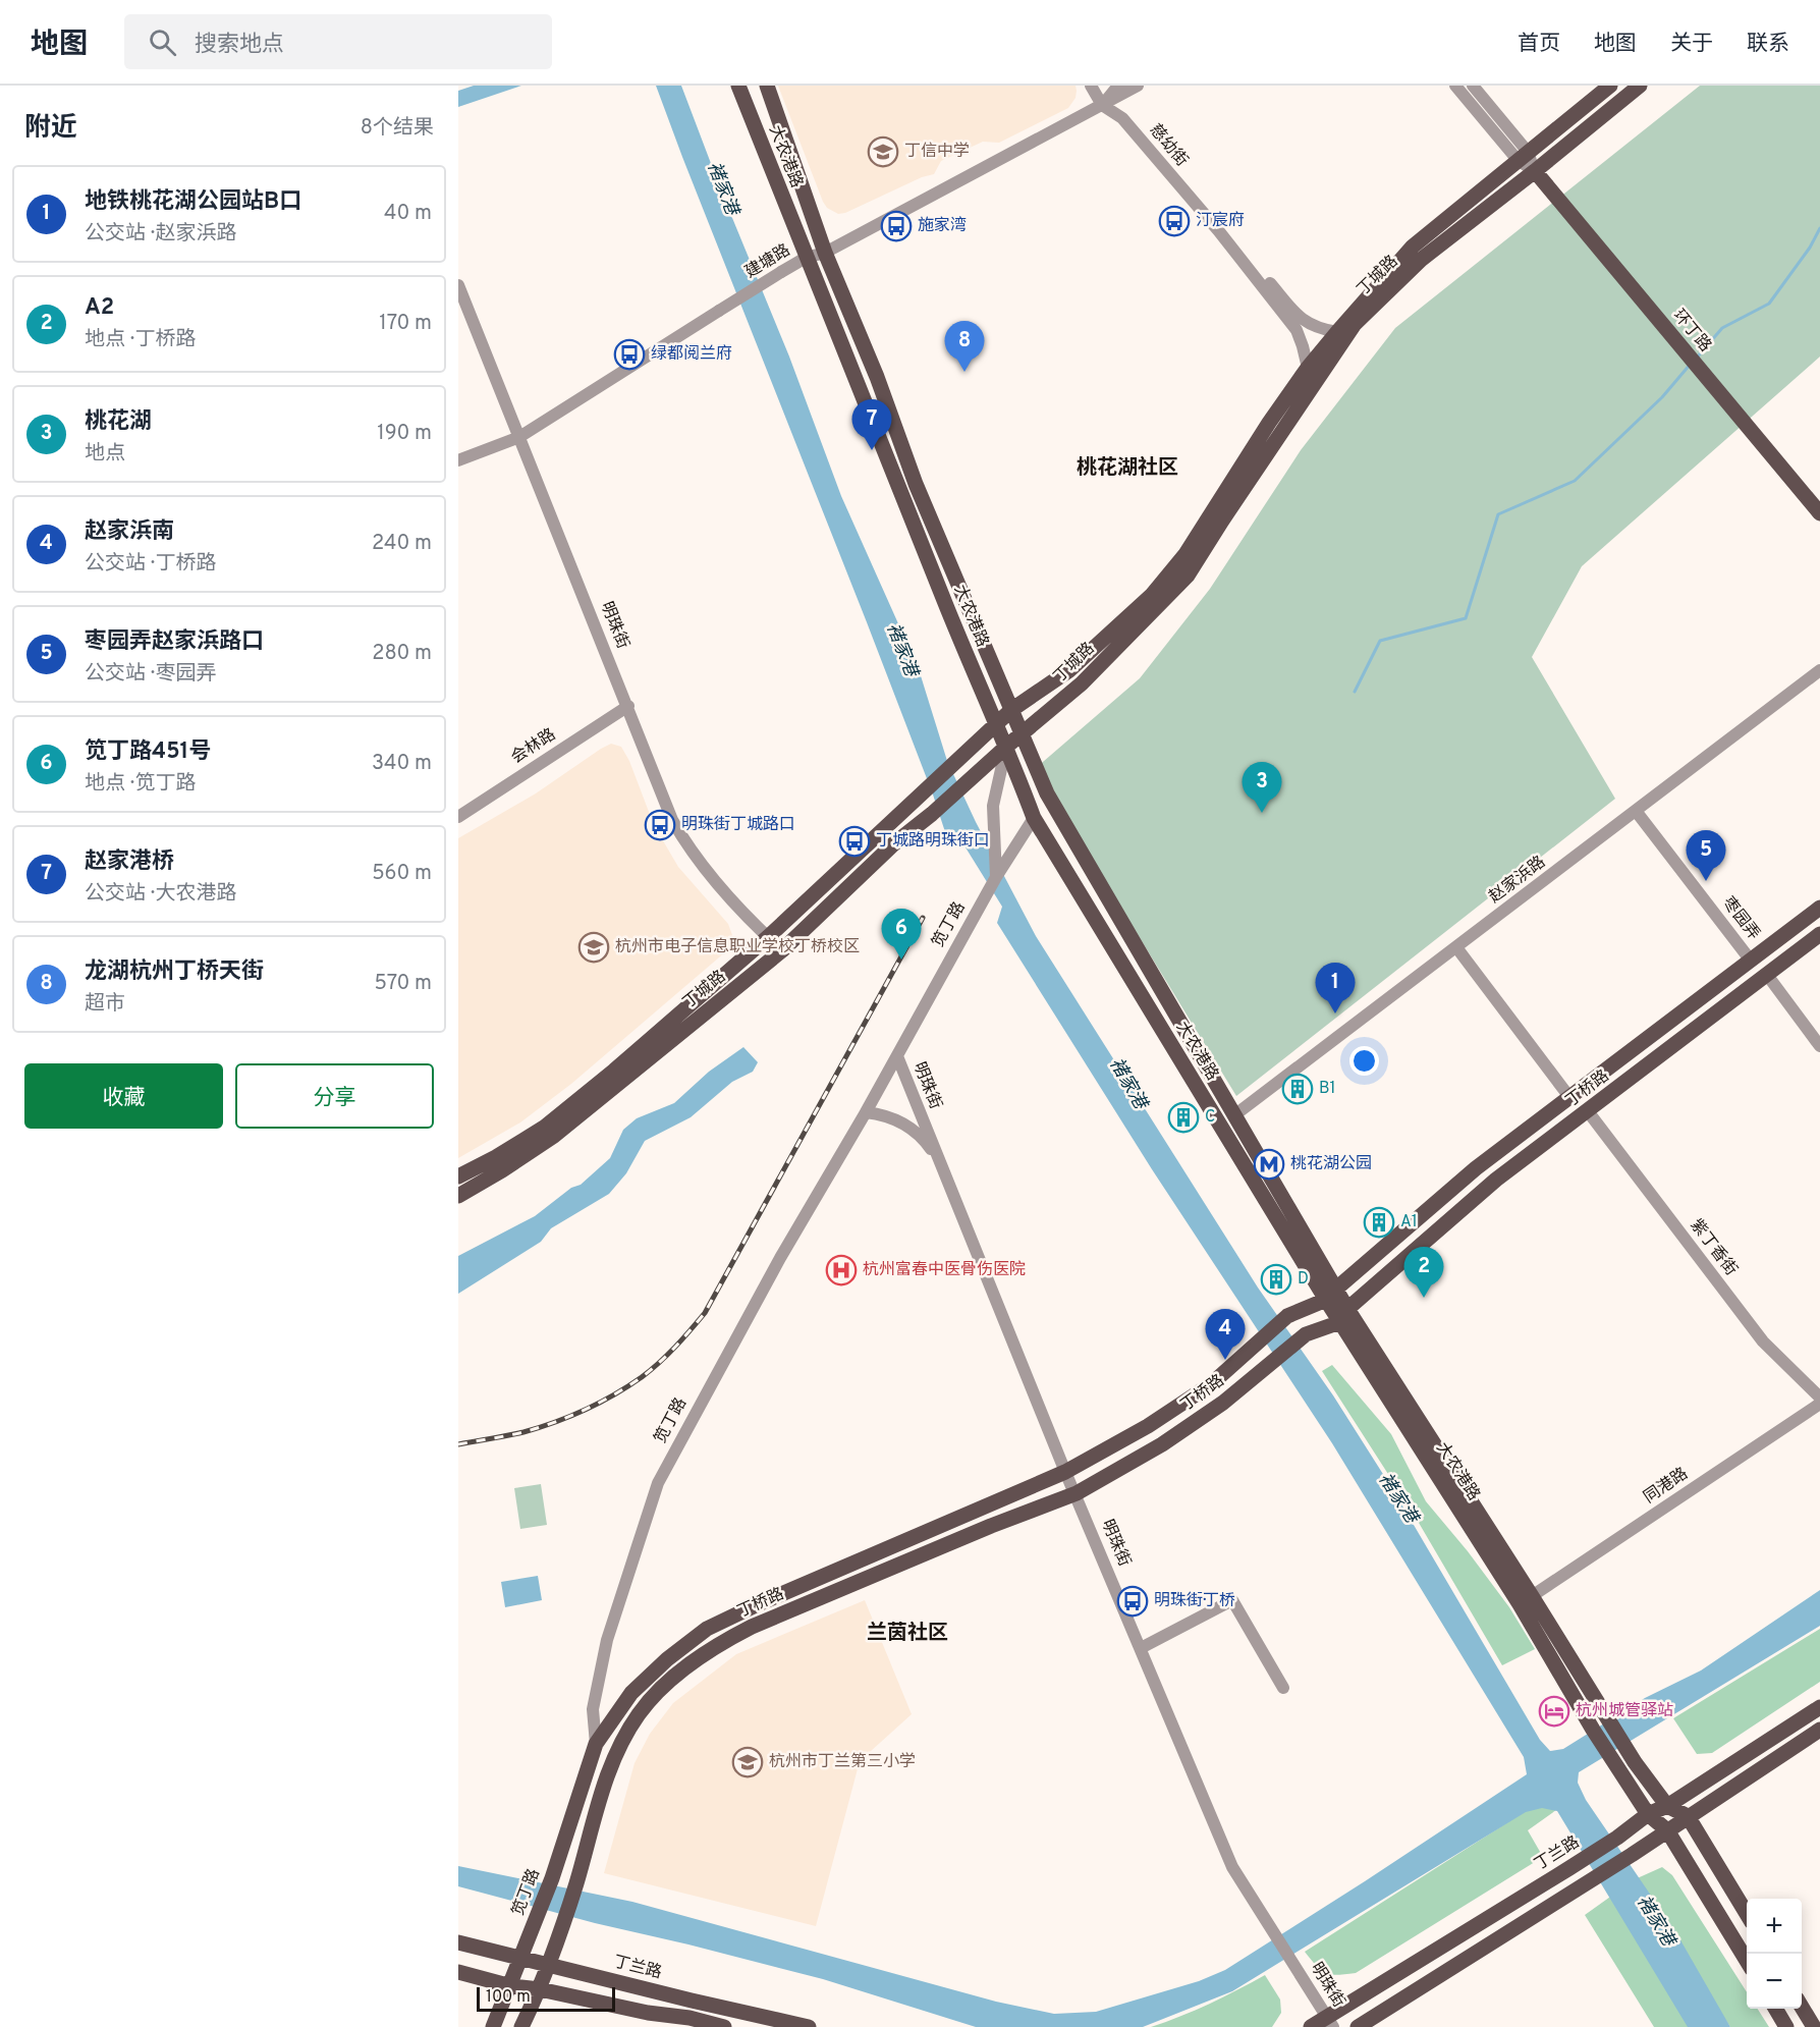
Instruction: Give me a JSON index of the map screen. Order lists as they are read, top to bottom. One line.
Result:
{"streets":{"main road":["大农港路","丁城路","环丁路","笕丁路","丁桥路","丁兰路"],"street":["慈幼街","建塘路","明珠街","会林路","赵家浜路","枣园弄","紫丁香街","同港路"]},"crossings":[["慈幼街","建塘路"],["慈幼街","丁城路"],["大农港路","建塘路"],["大农港路","丁城路"],["大农港路","赵家浜路"],["大农港路","笕丁路"],["大农港路","丁桥路"],["大农港路","同港路"],["大农港路","丁兰路"],["建塘路","明珠街"],["丁城路","环丁路"],["丁城路","明珠街"],["明珠街","会林路"],["明珠街","笕丁路"],["明珠街","丁桥路"],["明珠街","丁兰路"],["赵家浜路","枣园弄"],["枣园弄","丁桥路"],["笕丁路","丁桥路"],["笕丁路","丁兰路"],["丁桥路","紫丁香街"],["丁桥路","丁兰路"]],"districts":["桃花湖社区","兰茵社区"],"water":["褚家港"],"places":{"school or university":["丁信中学","杭州市电子信息职业学校丁桥校区","杭州市丁兰第三小学"],"bus stop":["汀宸府","施家湾","绿都阅兰府","明珠街丁城路口","丁城路明珠街口","明珠街·丁桥"],"building":["B1","C","A1","D"],"metro station":["桃花湖公园"],"hospital":["杭州富春中医骨伤医院"],"hotel":["杭州城管驿站"]},"scale_bar":"100 m","page":{"header":"地图","search":"搜索地点","nav":["首页","地图","关于","联系"],"heading":["附近","8个结果"],"list":[{"mark":"1","name":"地铁桃花湖公园站B口","note":"公交站 · 赵家浜路","value":"40 m"},{"mark":"2","name":"A2","note":"地点 · 丁桥路","value":"170 m"},{"mark":"3","name":"桃花湖","note":"地点","value":"190 m"},{"mark":"4","name":"赵家浜南","note":"公交站 · 丁桥路","value":"240 m"},{"mark":"5","name":"枣园弄赵家浜路口","note":"公交站 · 枣园弄","value":"280 m"},{"mark":"6","name":"笕丁路451号","note":"地点 · 笕丁路","value":"340 m"},{"mark":"7","name":"赵家港桥","note":"公交站 · 大农港路","value":"560 m"},{"mark":"8","name":"龙湖杭州丁桥天街","note":"超市","value":"570 m"}],"pins":["8","7","3","5","6","1","2","4"],"buttons":["收藏","分享"],"map_buttons":["+","−"],"scale":"100 m"}}
